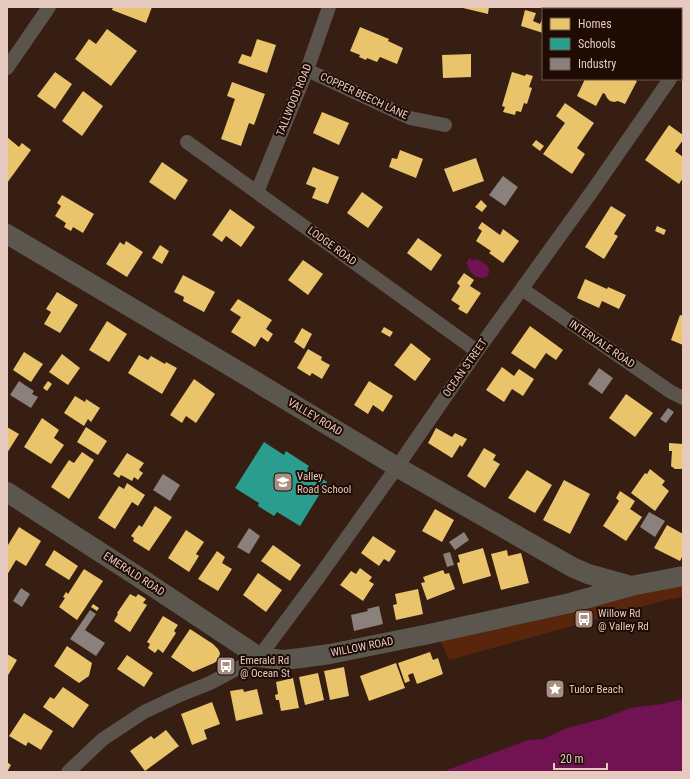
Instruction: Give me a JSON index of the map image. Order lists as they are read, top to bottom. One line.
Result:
{"streets":{"main road":["VALLEY ROAD","EMERALD ROAD","WILLOW ROAD"],"street":["COPPER BEECH LANE","TALLWOOD ROAD","LODGE ROAD","INTERVALE ROAD","OCEAN STREET"]},"crossings":[["COPPER BEECH LANE","TALLWOOD ROAD"],["TALLWOOD ROAD","LODGE ROAD"],["LODGE ROAD","OCEAN STREET"],["INTERVALE ROAD","OCEAN STREET"],["OCEAN STREET","VALLEY ROAD"],["OCEAN STREET","EMERALD ROAD"],["OCEAN STREET","WILLOW ROAD"],["VALLEY ROAD","WILLOW ROAD"],["EMERALD ROAD","WILLOW ROAD"]],"places":{"school or university":["Valley Road School"],"bus stop":["Willow Rd @ Valley Rd","Emerald Rd @ Ocean St"],"place":["Tudor Beach"]},"legend":["Homes","Schools","Industry"],"scale_bar":"20 m"}
